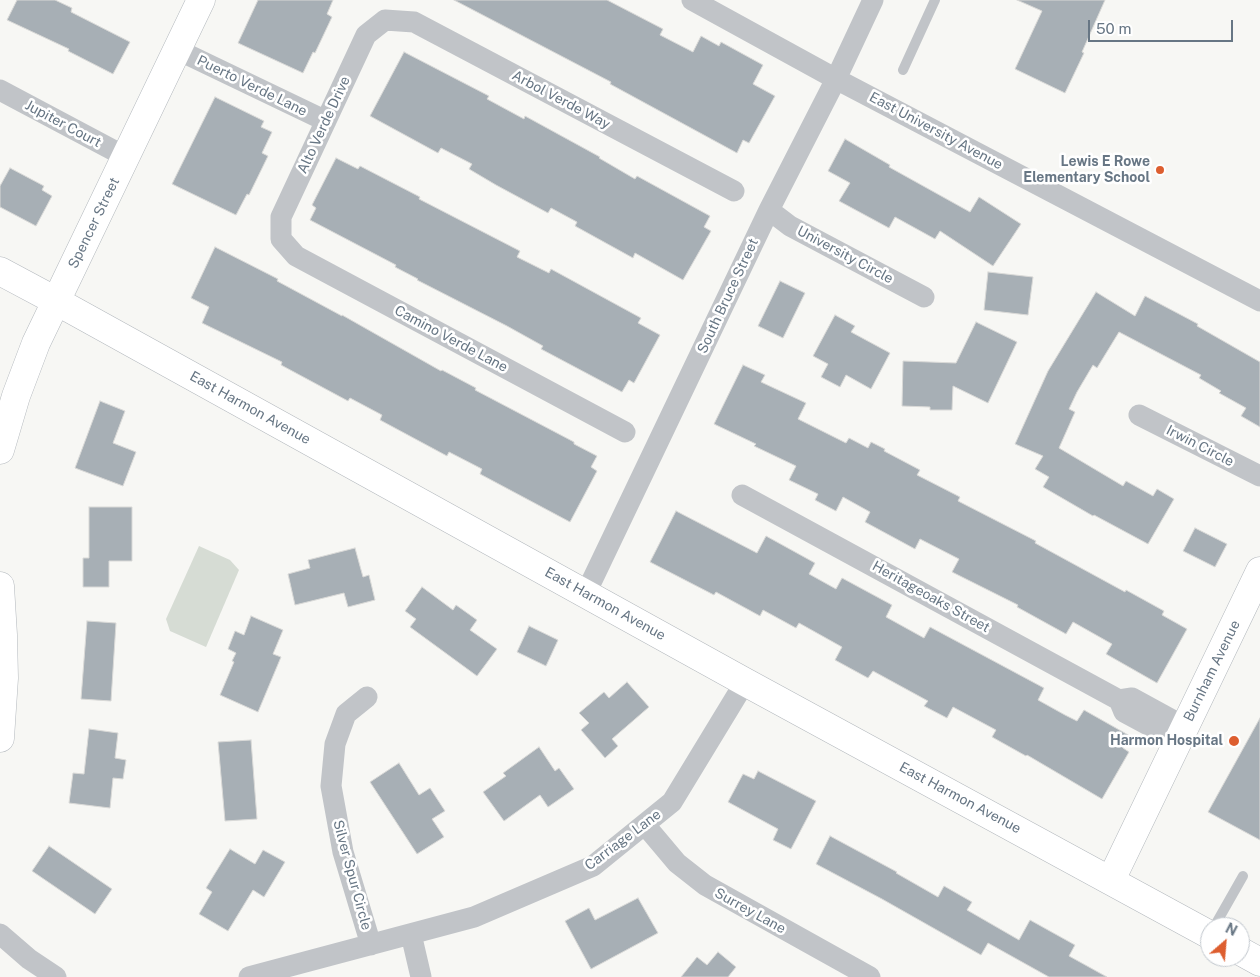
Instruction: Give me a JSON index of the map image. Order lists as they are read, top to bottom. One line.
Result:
{"streets":{"main road":["Spencer Street","East Harmon Avenue","Burnham Avenue"],"street":["Puerto Verde Lane","Arbol Verde Way","Jupiter Court","Alto Verde Drive","East University Avenue","University Circle","South Bruce Street","Camino Verde Lane","Irwin Circle","Heritageoaks Street","Carriage Lane","Silver Spur Circle","Surrey Lane"]},"crossings":[["Puerto Verde Lane","Alto Verde Drive"],["Puerto Verde Lane","Spencer Street"],["Arbol Verde Way","Alto Verde Drive"],["Jupiter Court","Spencer Street"],["Alto Verde Drive","Camino Verde Lane"],["East University Avenue","South Bruce Street"],["Spencer Street","East Harmon Avenue"],["University Circle","South Bruce Street"],["South Bruce Street","East Harmon Avenue"],["East Harmon Avenue","Burnham Avenue"],["East Harmon Avenue","Carriage Lane"],["Heritageoaks Street","Burnham Avenue"],["Carriage Lane","Silver Spur Circle"],["Carriage Lane","Surrey Lane"]],"places":["Lewis E Rowe Elementary School","Harmon Hospital"],"scale_bar":"50 m","north":"top right"}
